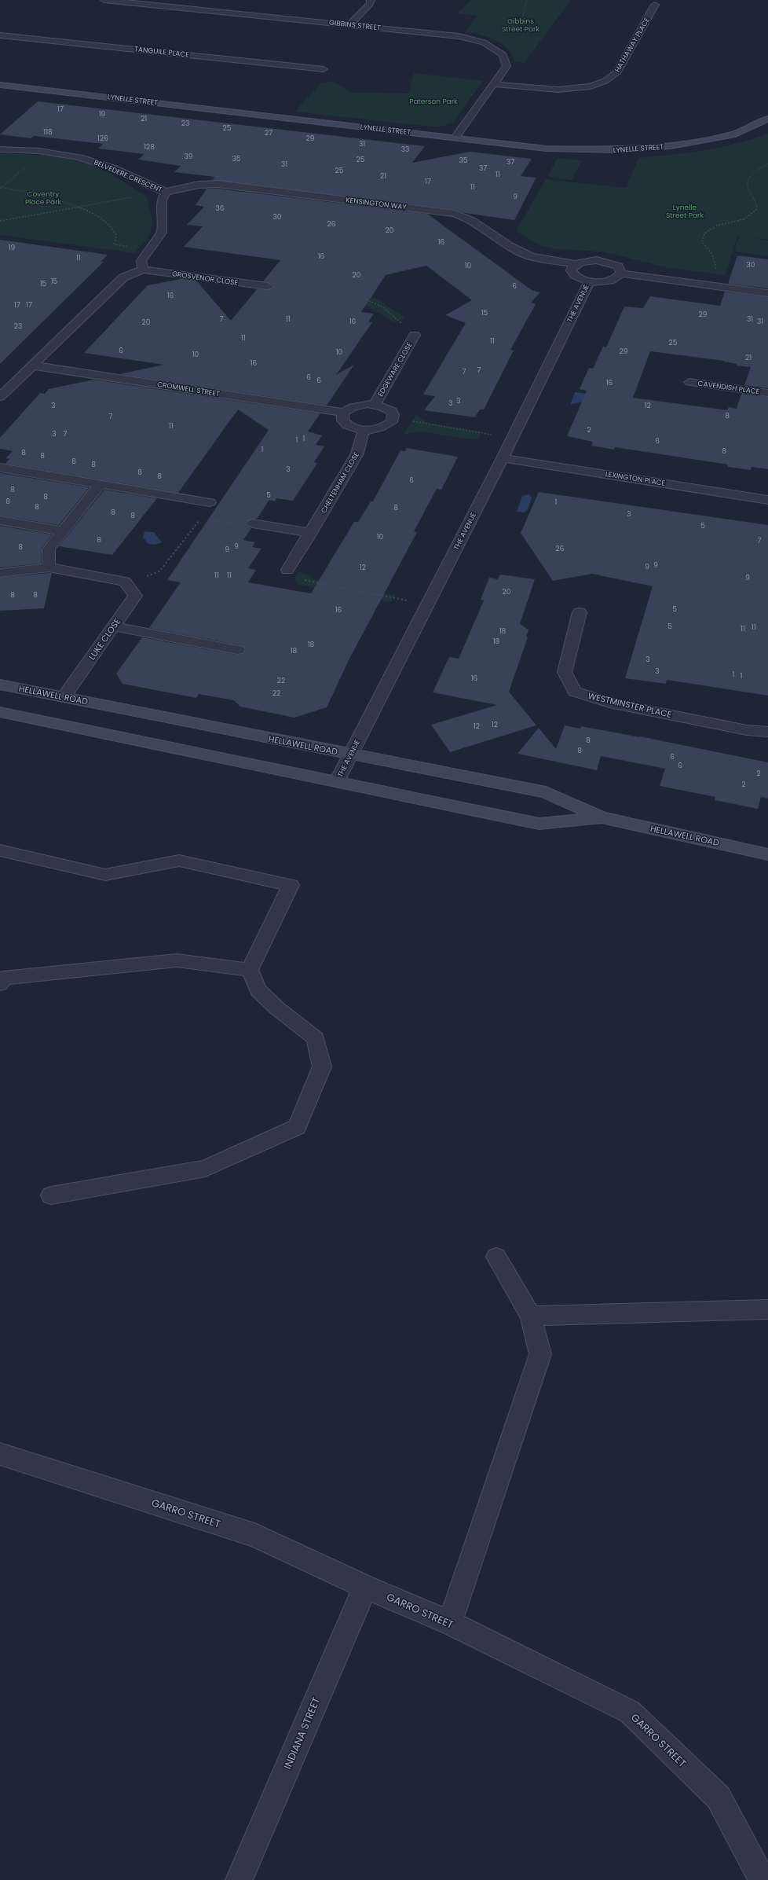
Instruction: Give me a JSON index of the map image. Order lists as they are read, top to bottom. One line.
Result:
{"streets":{"street":["GIBBINS STREET","HATHAWAY PLACE","TANGUILE PLACE","LYNELLE STREET","BELVEDERE CRESCENT","KENSINGTON WAY","GROSVENOR CLOSE","THE AVENUE","EDGEWARE CLOSE","CAVENDISH PLACE","CROMWELL STREET","LEXINGTON PLACE","CHELTENHAM CLOSE","LUKE CLOSE","HELLAWELL ROAD","WESTMINSTER PLACE","GARRO STREET","INDIANA STREET"]},"crossings":[["GIBBINS STREET","HATHAWAY PLACE"],["GIBBINS STREET","LYNELLE STREET"],["BELVEDERE CRESCENT","KENSINGTON WAY"],["BELVEDERE CRESCENT","GROSVENOR CLOSE"],["THE AVENUE","LEXINGTON PLACE"],["THE AVENUE","HELLAWELL ROAD"],["LUKE CLOSE","HELLAWELL ROAD"],["GARRO STREET","INDIANA STREET"]],"parks":["Gibbins Street Park","Paterson Park","Coventry Place Park","Lynelle Street Park"],"house_numbers":["17","19","21","23","25","118","27","126","29","31","128","33","39","35","25","35","37","31","37","25","11","21","17","11","9","36","30","26","20","16","19","16","11","30","10","20","15","15","6","16","17","17","15","29","7","11","31","16","31","20","23","11","11","25","6","29","10","10","21","16","7","7","6","6","16","3","3","3","12","8","7","11","2","3","7","1","1","6","1","8","8","8","8","8","3","8","8","6","8","5","8","8","1","8","8","8","3","8","5","10","8","7","9","8","26","9","9","9","12","11","11","9","20","8","8","5","16","5","11","11","18","18","18","18","3","3","1","1","16","22","22","12","12","8","8","6","6","2","2"]}
